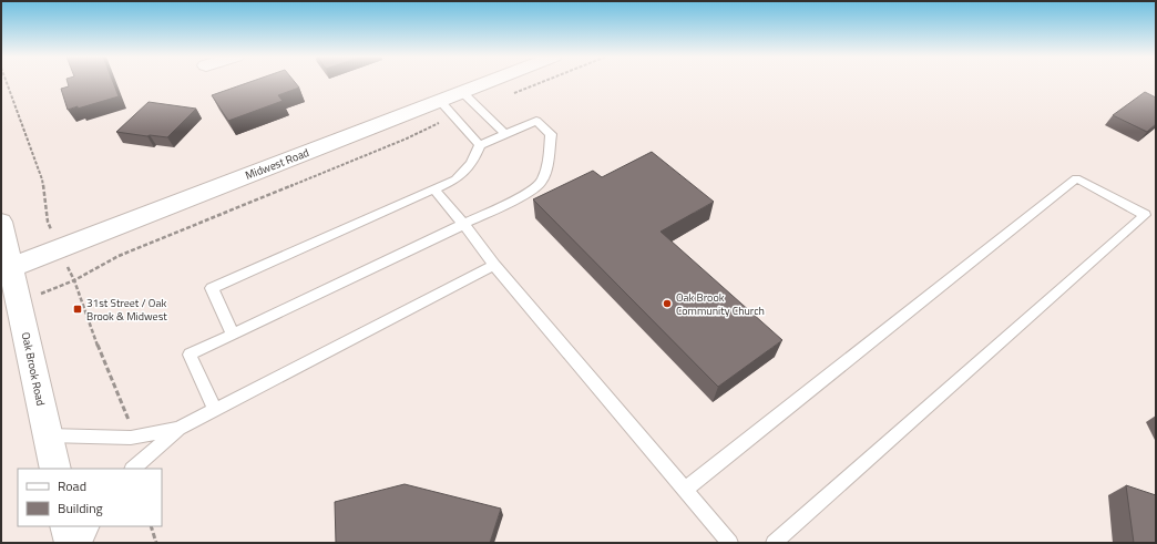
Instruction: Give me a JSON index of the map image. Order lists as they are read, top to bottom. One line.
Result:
{"streets":{"main road":["Midwest Road","Oak Brook Road"]},"crossings":[["Midwest Road","Oak Brook Road"]],"places":{"other":["Oak Brook Community Church"],"transit":["31st Street / Oak Brook & Midwest"]},"legend":["Road","Building"]}
